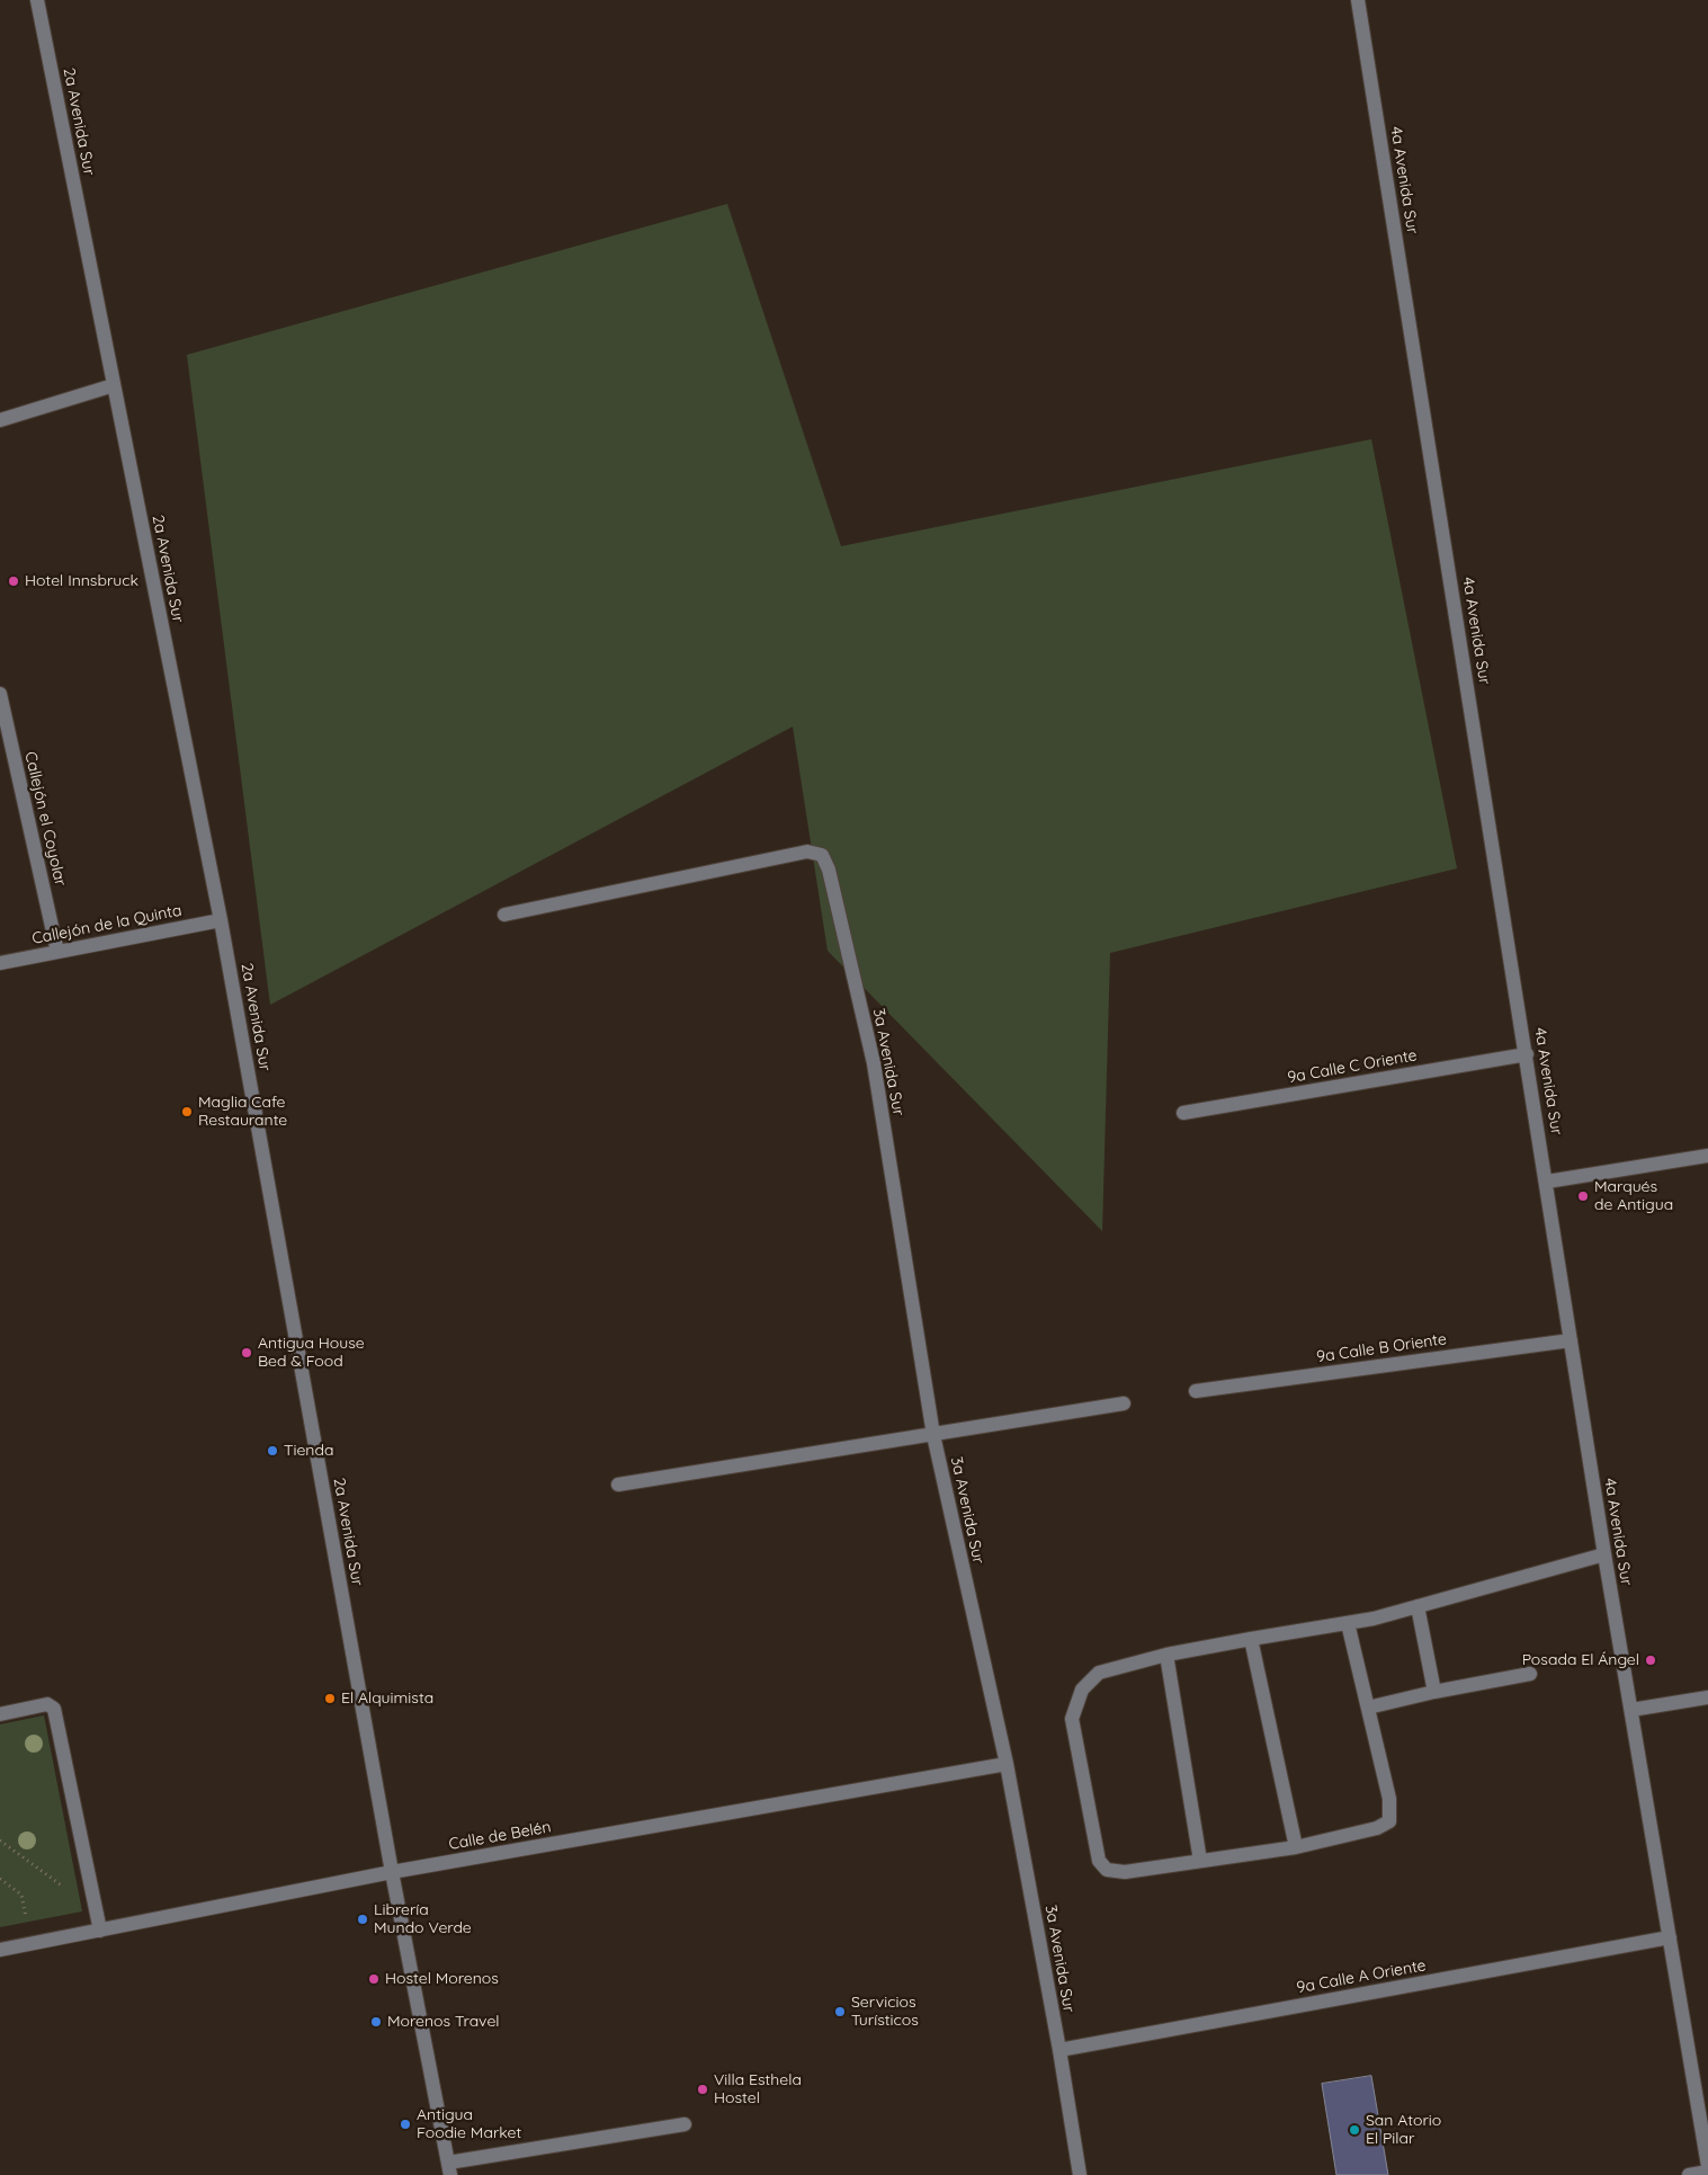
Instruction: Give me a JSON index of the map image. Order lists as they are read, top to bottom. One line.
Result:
{"streets":{"street":["2a Avenida Sur","4a Avenida Sur","Callejón el Coyolar","Callejón de la Quinta","3a Avenida Sur","9a Calle C Oriente","9a Calle B Oriente","Calle de Belén","9a Calle A Oriente"]},"crossings":[["2a Avenida Sur","Callejón de la Quinta"],["2a Avenida Sur","Calle de Belén"],["4a Avenida Sur","9a Calle C Oriente"],["4a Avenida Sur","9a Calle B Oriente"],["4a Avenida Sur","9a Calle A Oriente"],["Callejón el Coyolar","Callejón de la Quinta"],["3a Avenida Sur","Calle de Belén"],["3a Avenida Sur","9a Calle A Oriente"]],"places":["Hotel Innsbruck","Maglia Cafe Restaurante","Marqués de Antigua","Antigua House Bed & Food","Tienda","Posada El Ángel","El Alquimista","Librería Mundo Verde","Hostel Morenos","Servicios Turísticos","Morenos Travel","Villa Esthela Hostel","Antigua Foodie Market","San Atorio El Pilar"]}
